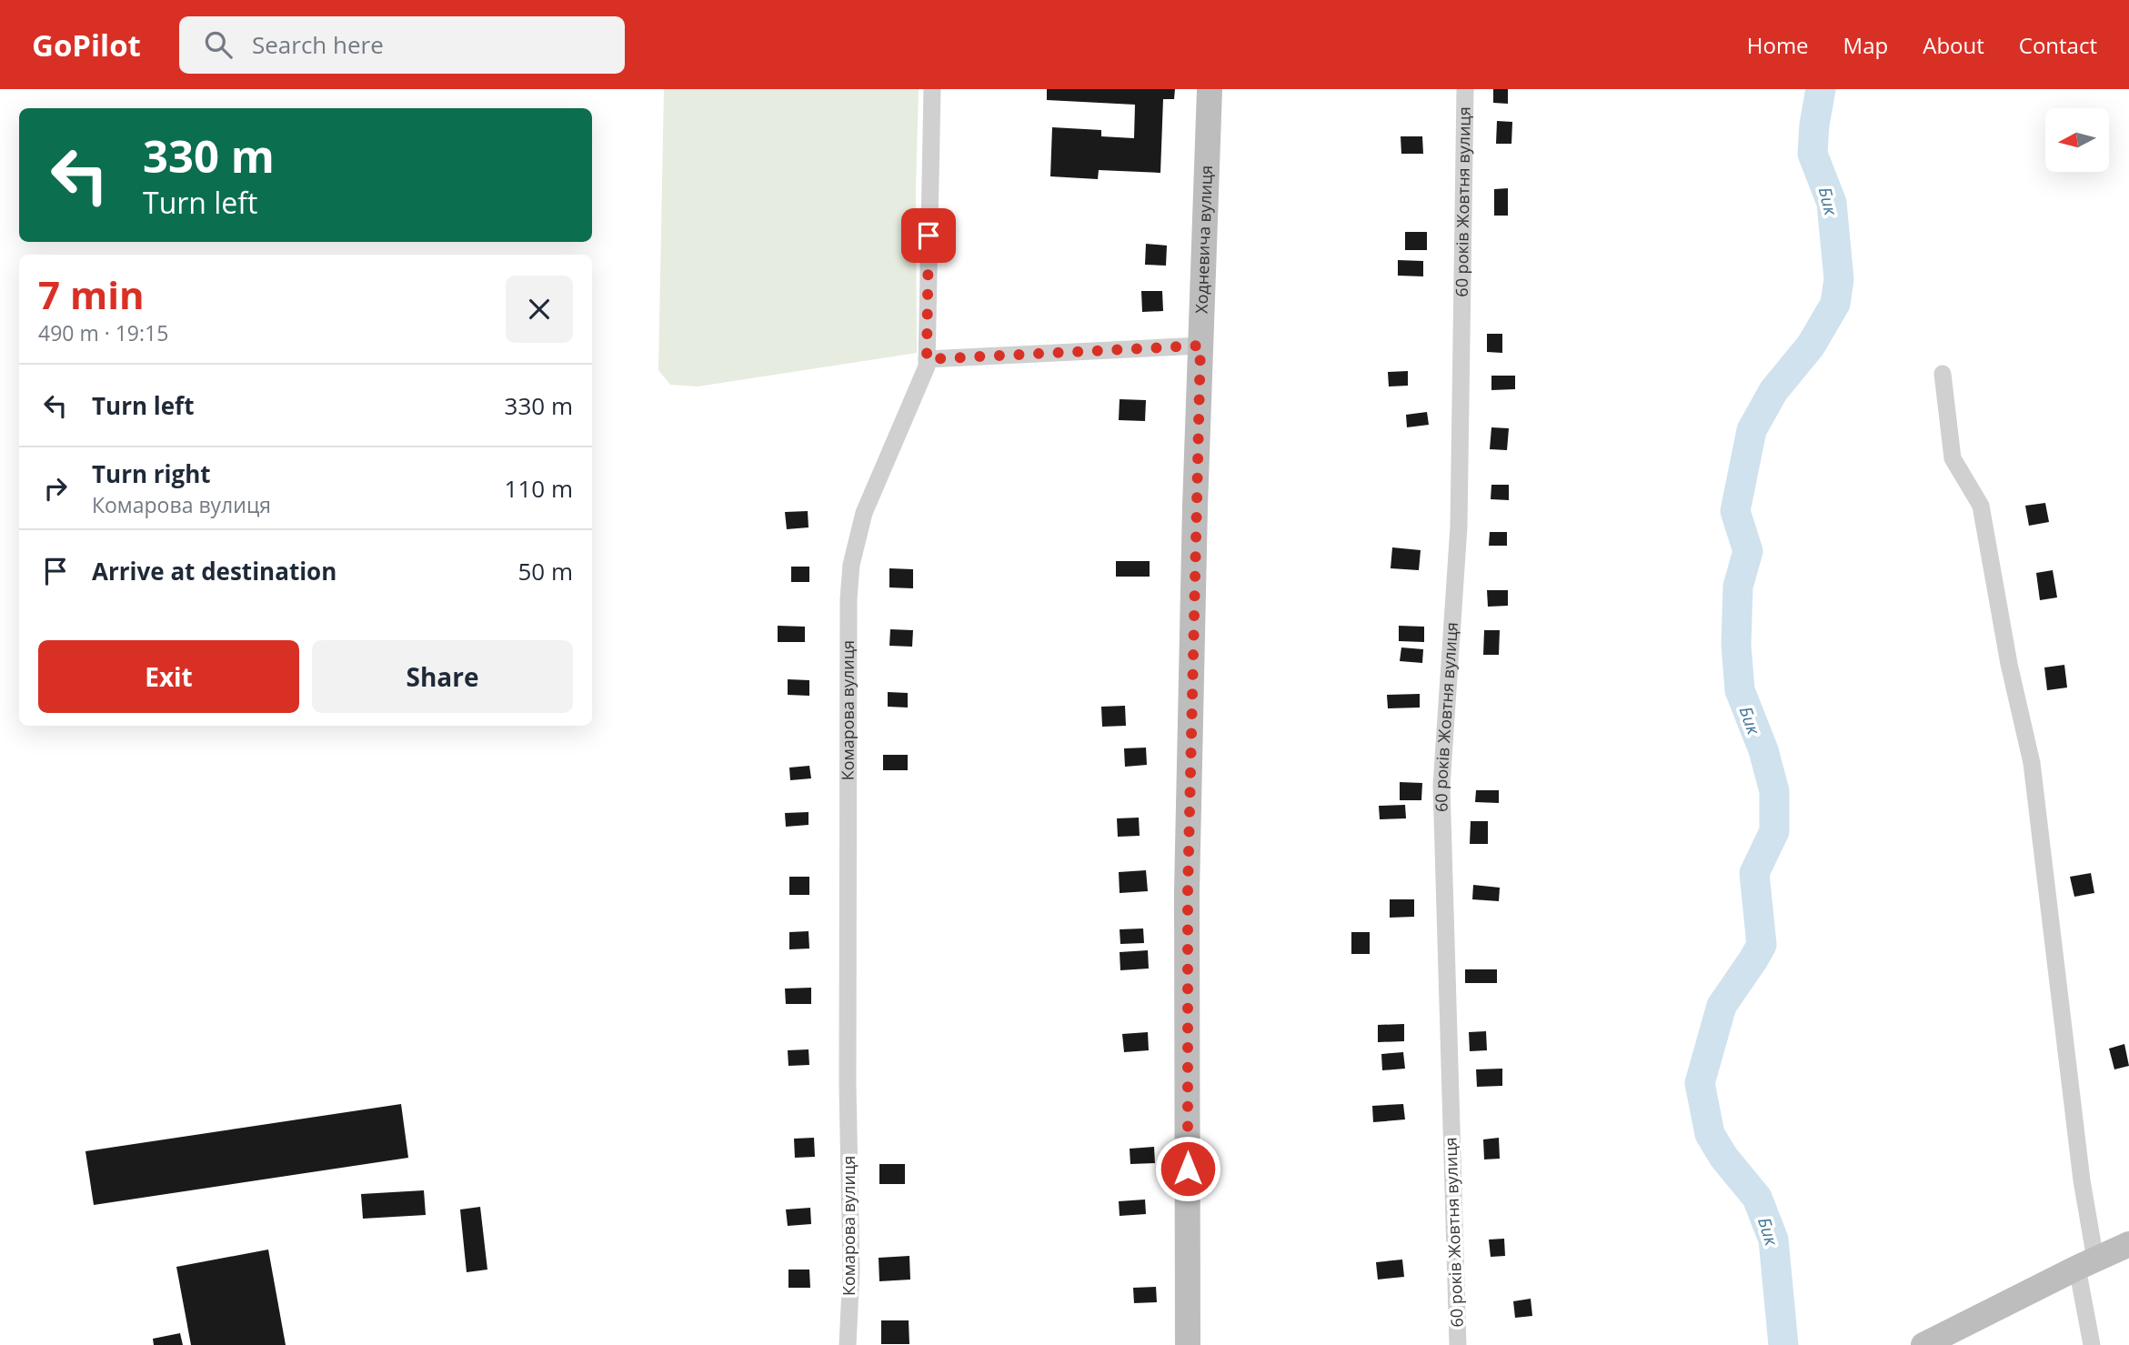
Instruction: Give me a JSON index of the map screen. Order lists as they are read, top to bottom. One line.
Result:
{"streets":{"main road":["Ходневича вулиця"],"street":["60 років Жовтня вулиця","Комарова вулиця"]},"water":["Бик"],"north":"left","page":{"header":"GoPilot","search":"Search here","nav":["Home","Map","About","Contact"],"turn":["330 m","Turn left"],"heading":["7 min","490 m · 19:15"],"list":[{"name":"Turn left","value":"330 m"},{"name":"Turn right","note":"Комарова вулиця","value":"110 m"},{"name":"Arrive at destination","value":"50 m"}],"buttons":["Exit","Share"]}}
